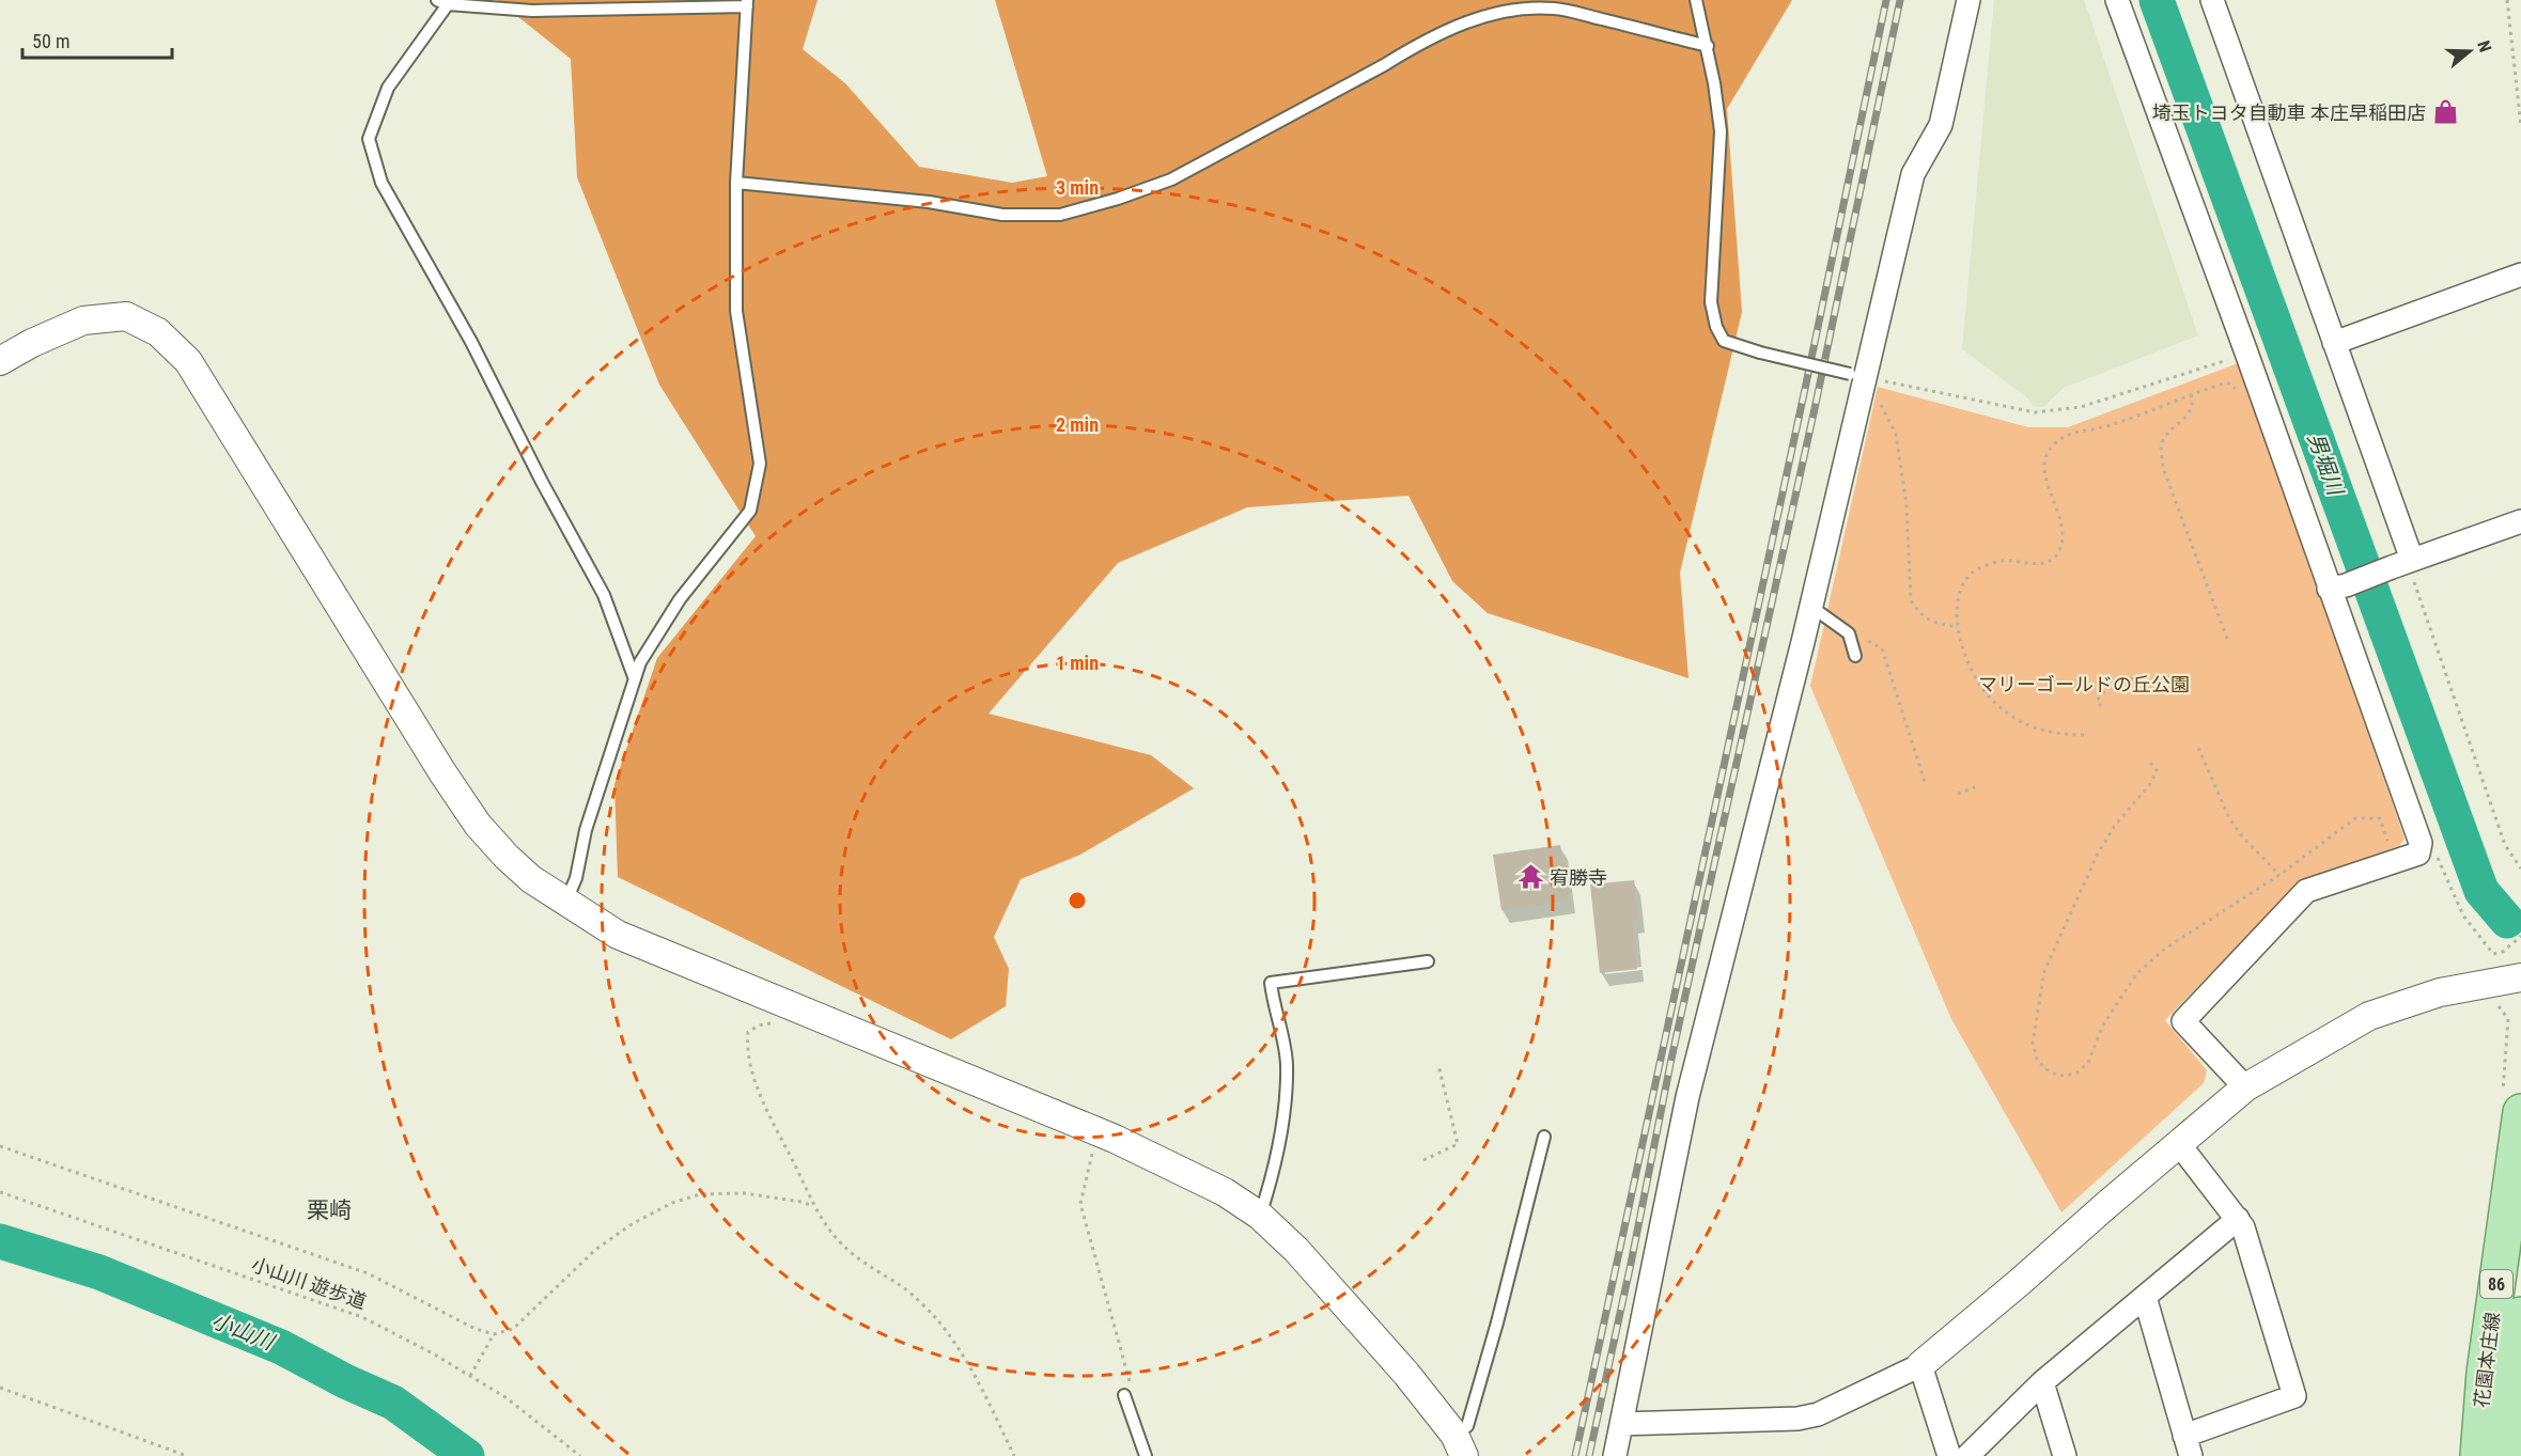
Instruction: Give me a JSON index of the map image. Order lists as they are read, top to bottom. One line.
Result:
{"streets":{"main road":["86","花園本庄線"],"path":["小山川 遊歩道"]},"districts":["栗崎"],"water":["男堀川","小山川"],"parks":["マリーゴールドの丘公園"],"places":{"shop":["埼玉トヨタ自動車 本庄早稲田店"],"temple":["宥勝寺"]},"scale_bar":"50 m","north":"right","rings":["3 min","2 min","1 min"]}
